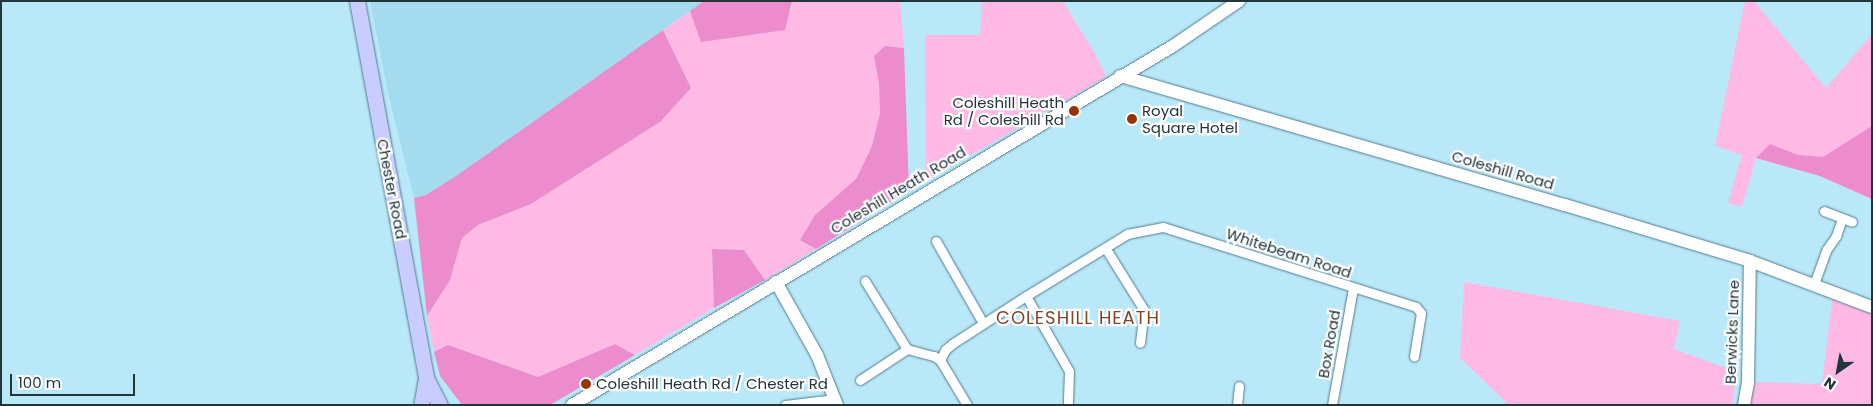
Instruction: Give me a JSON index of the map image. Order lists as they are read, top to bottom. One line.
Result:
{"streets":{"highway":["Chester Road"],"street":["Coleshill Road","Coleshill Heath Road","Whitebeam Road","Berwicks Lane","Box Road"]},"crossings":[["Coleshill Road","Coleshill Heath Road"],["Coleshill Road","Berwicks Lane"],["Whitebeam Road","Box Road"]],"districts":["COLESHILL HEATH"],"places":["Coleshill Heath Rd / Coleshill Rd","Royal Square Hotel","Coleshill Heath Rd / Chester Rd"],"scale_bar":"100 m","north":"bottom left"}
